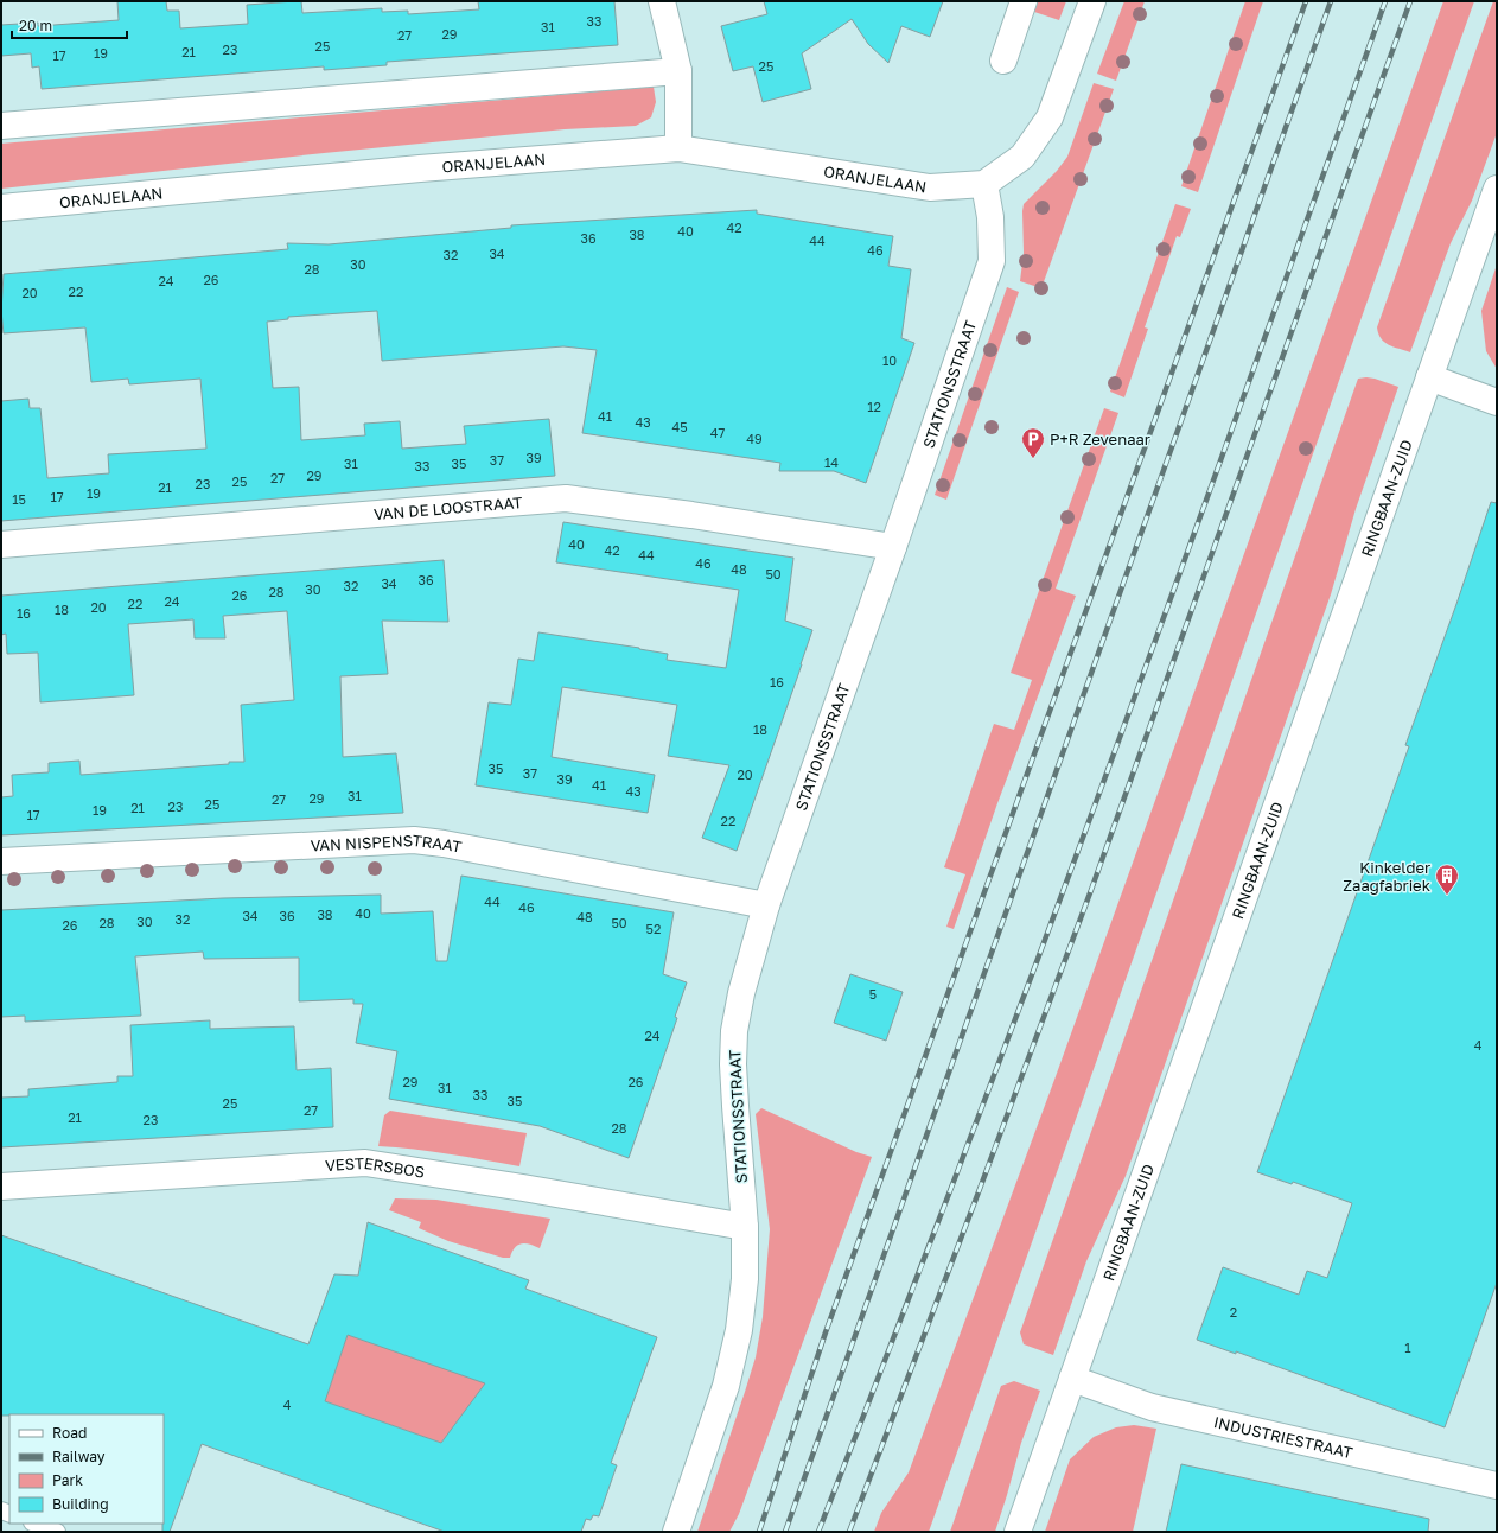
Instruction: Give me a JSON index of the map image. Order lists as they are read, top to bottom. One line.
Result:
{"streets":{"street":["ORANJELAAN","STATIONSSTRAAT","RINGBAAN-ZUID","VAN DE LOOSTRAAT","VAN NISPENSTRAAT","VESTERSBOS","INDUSTRIESTRAAT"]},"crossings":[["ORANJELAAN","STATIONSSTRAAT"],["STATIONSSTRAAT","VAN DE LOOSTRAAT"],["STATIONSSTRAAT","VAN NISPENSTRAAT"],["STATIONSSTRAAT","VESTERSBOS"],["RINGBAAN-ZUID","INDUSTRIESTRAAT"]],"places":{"parking":["P+R Zevenaar"],"building":["Kinkelder Zaagfabriek"]},"house_numbers":["33","31","29","27","25","23","21","19","17","25","42","40","38","36","44","46","34","32","30","28","26","24","22","20","10","12","41","43","45","47","49","39","37","14","31","35","33","29","27","25","23","21","19","17","15","40","42","44","46","48","50","36","34","32","30","28","26","24","22","20","18","16","16","18","35","37","20","39","41","43","31","29","27","25","23","21","19","17","22","44","46","40","38","34","36","48","32","30","28","50","26","52","5","24","4","29","26","31","33","35","25","27","21","23","28","2","1","4"],"legend":["Road","Railway","Park","Building"],"scale_bar":"20 m"}
